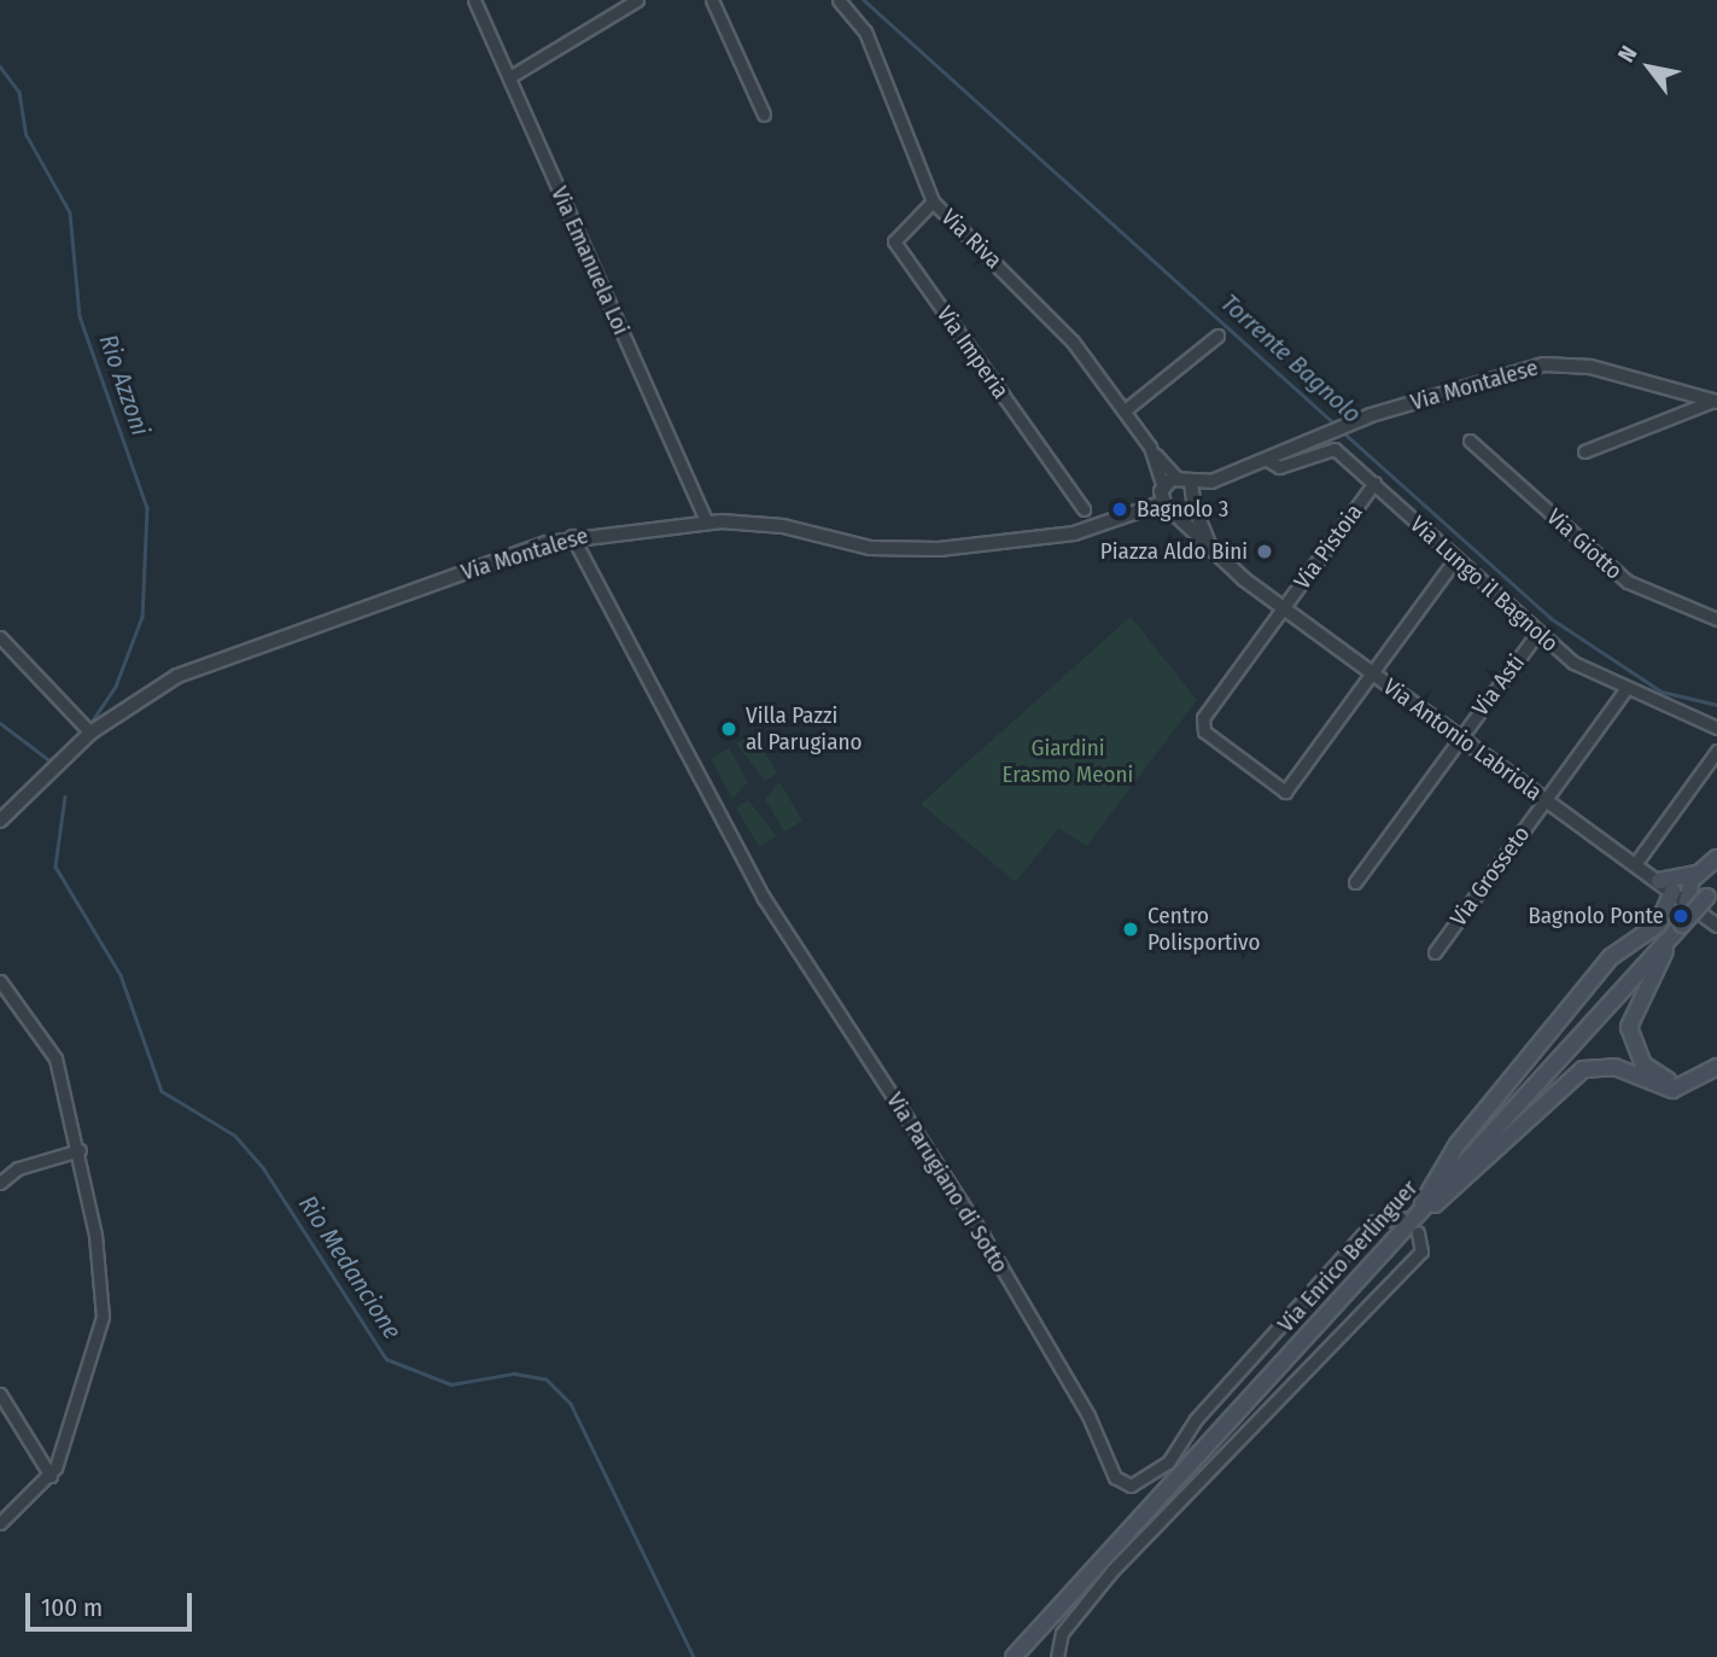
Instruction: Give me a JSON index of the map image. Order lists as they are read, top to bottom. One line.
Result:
{"streets":{"main road":["Via Enrico Berlinguer"],"street":["Via Riva","Via Emanuela Loi","Via Imperia","Via Montalese","Via Giotto","Via Pistoia","Via Lungo il Bagnolo","Via Asti","Via Antonio Labriola","Via Grosseto","Via Parugiano di Sotto"]},"crossings":[["Via Riva","Via Imperia"],["Via Riva","Via Montalese"],["Via Emanuela Loi","Via Montalese"],["Via Montalese","Via Lungo il Bagnolo"],["Via Montalese","Via Parugiano di Sotto"],["Via Pistoia","Via Lungo il Bagnolo"],["Via Pistoia","Via Antonio Labriola"],["Via Lungo il Bagnolo","Via Asti"],["Via Lungo il Bagnolo","Via Grosseto"],["Via Asti","Via Antonio Labriola"],["Via Antonio Labriola","Via Grosseto"],["Via Parugiano di Sotto","Via Enrico Berlinguer"]],"water":["Torrente Bagnolo","Rio Azzoni","Rio Medancione"],"parks":["Giardini Erasmo Meoni"],"places":["Bagnolo 3","Piazza Aldo Bini","Villa Pazzi al Parugiano","Bagnolo Ponte","Centro Polisportivo"],"scale_bar":"100 m","north":"top left"}
